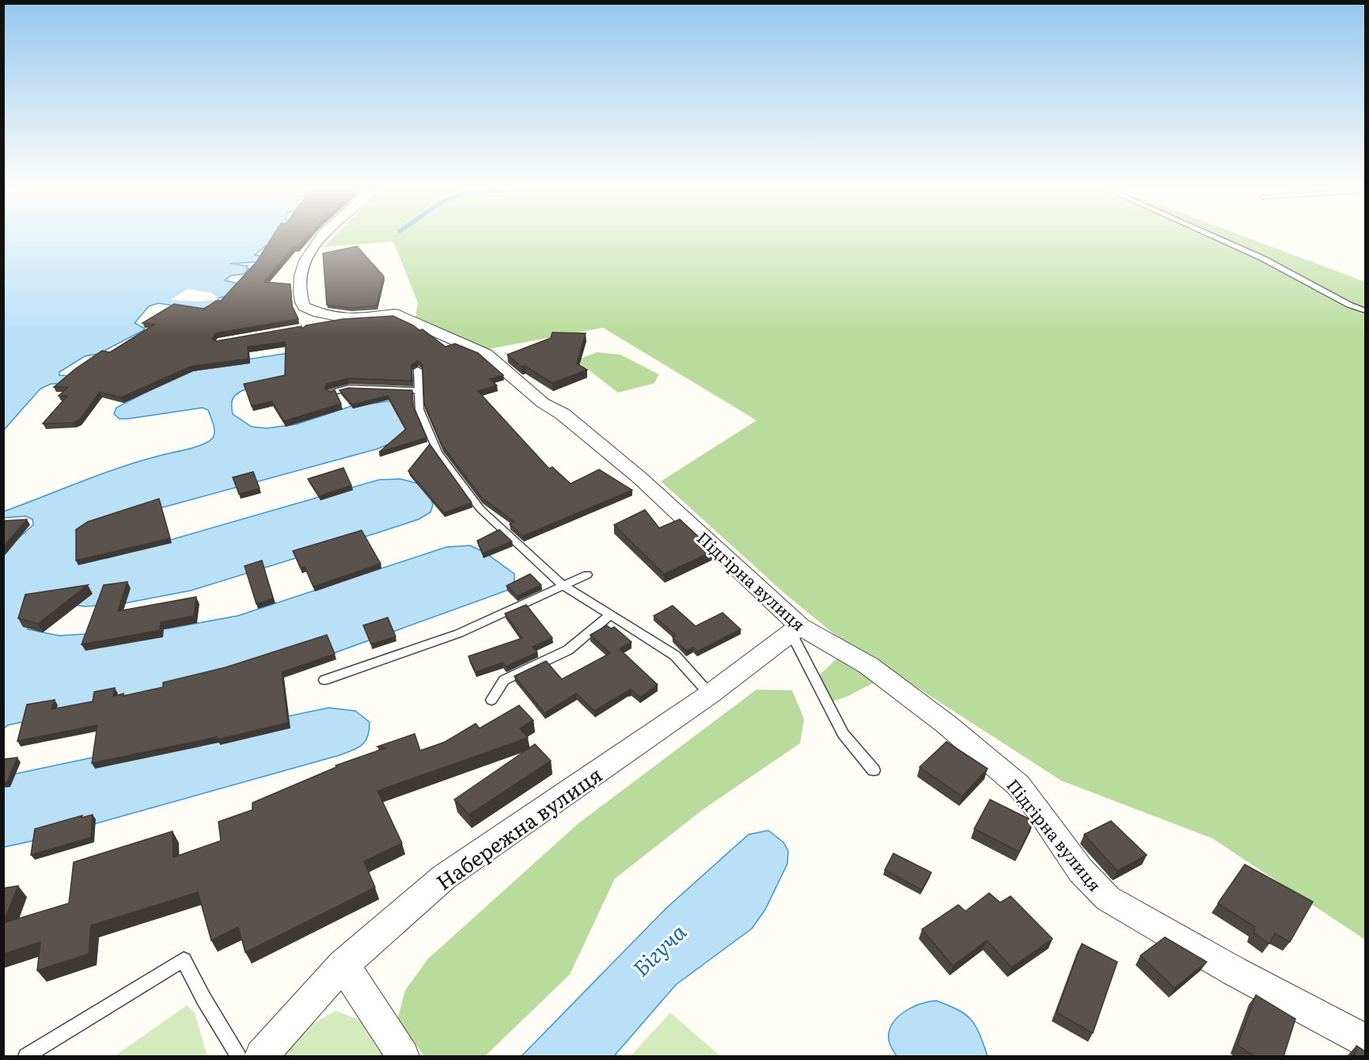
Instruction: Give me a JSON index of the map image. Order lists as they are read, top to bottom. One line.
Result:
{"streets":{"street":["Підгірна вулиця","Набережна вулиця"]},"crossings":[["Підгірна вулиця","Набережна вулиця"]],"water":["Бігуча"]}
